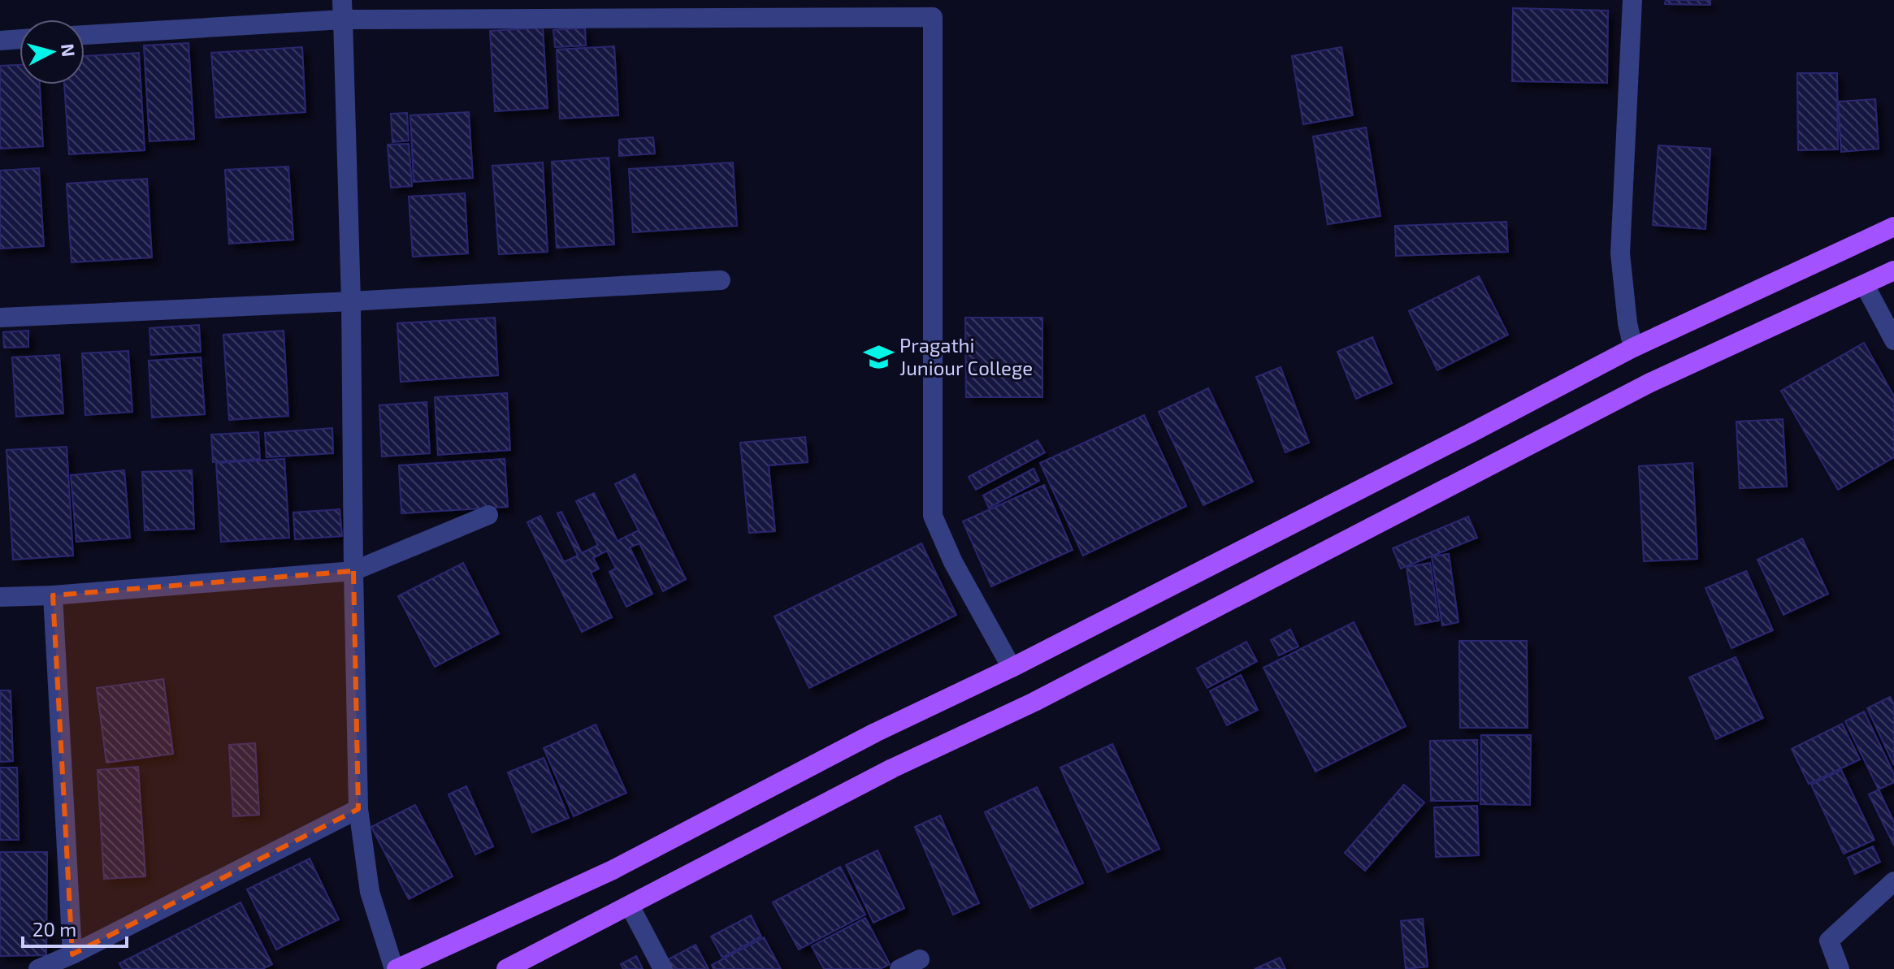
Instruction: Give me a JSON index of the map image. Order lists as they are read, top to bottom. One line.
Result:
{"places":{"school or university":["Pragathi Juniour College"]},"scale_bar":"20 m","north":"right"}
